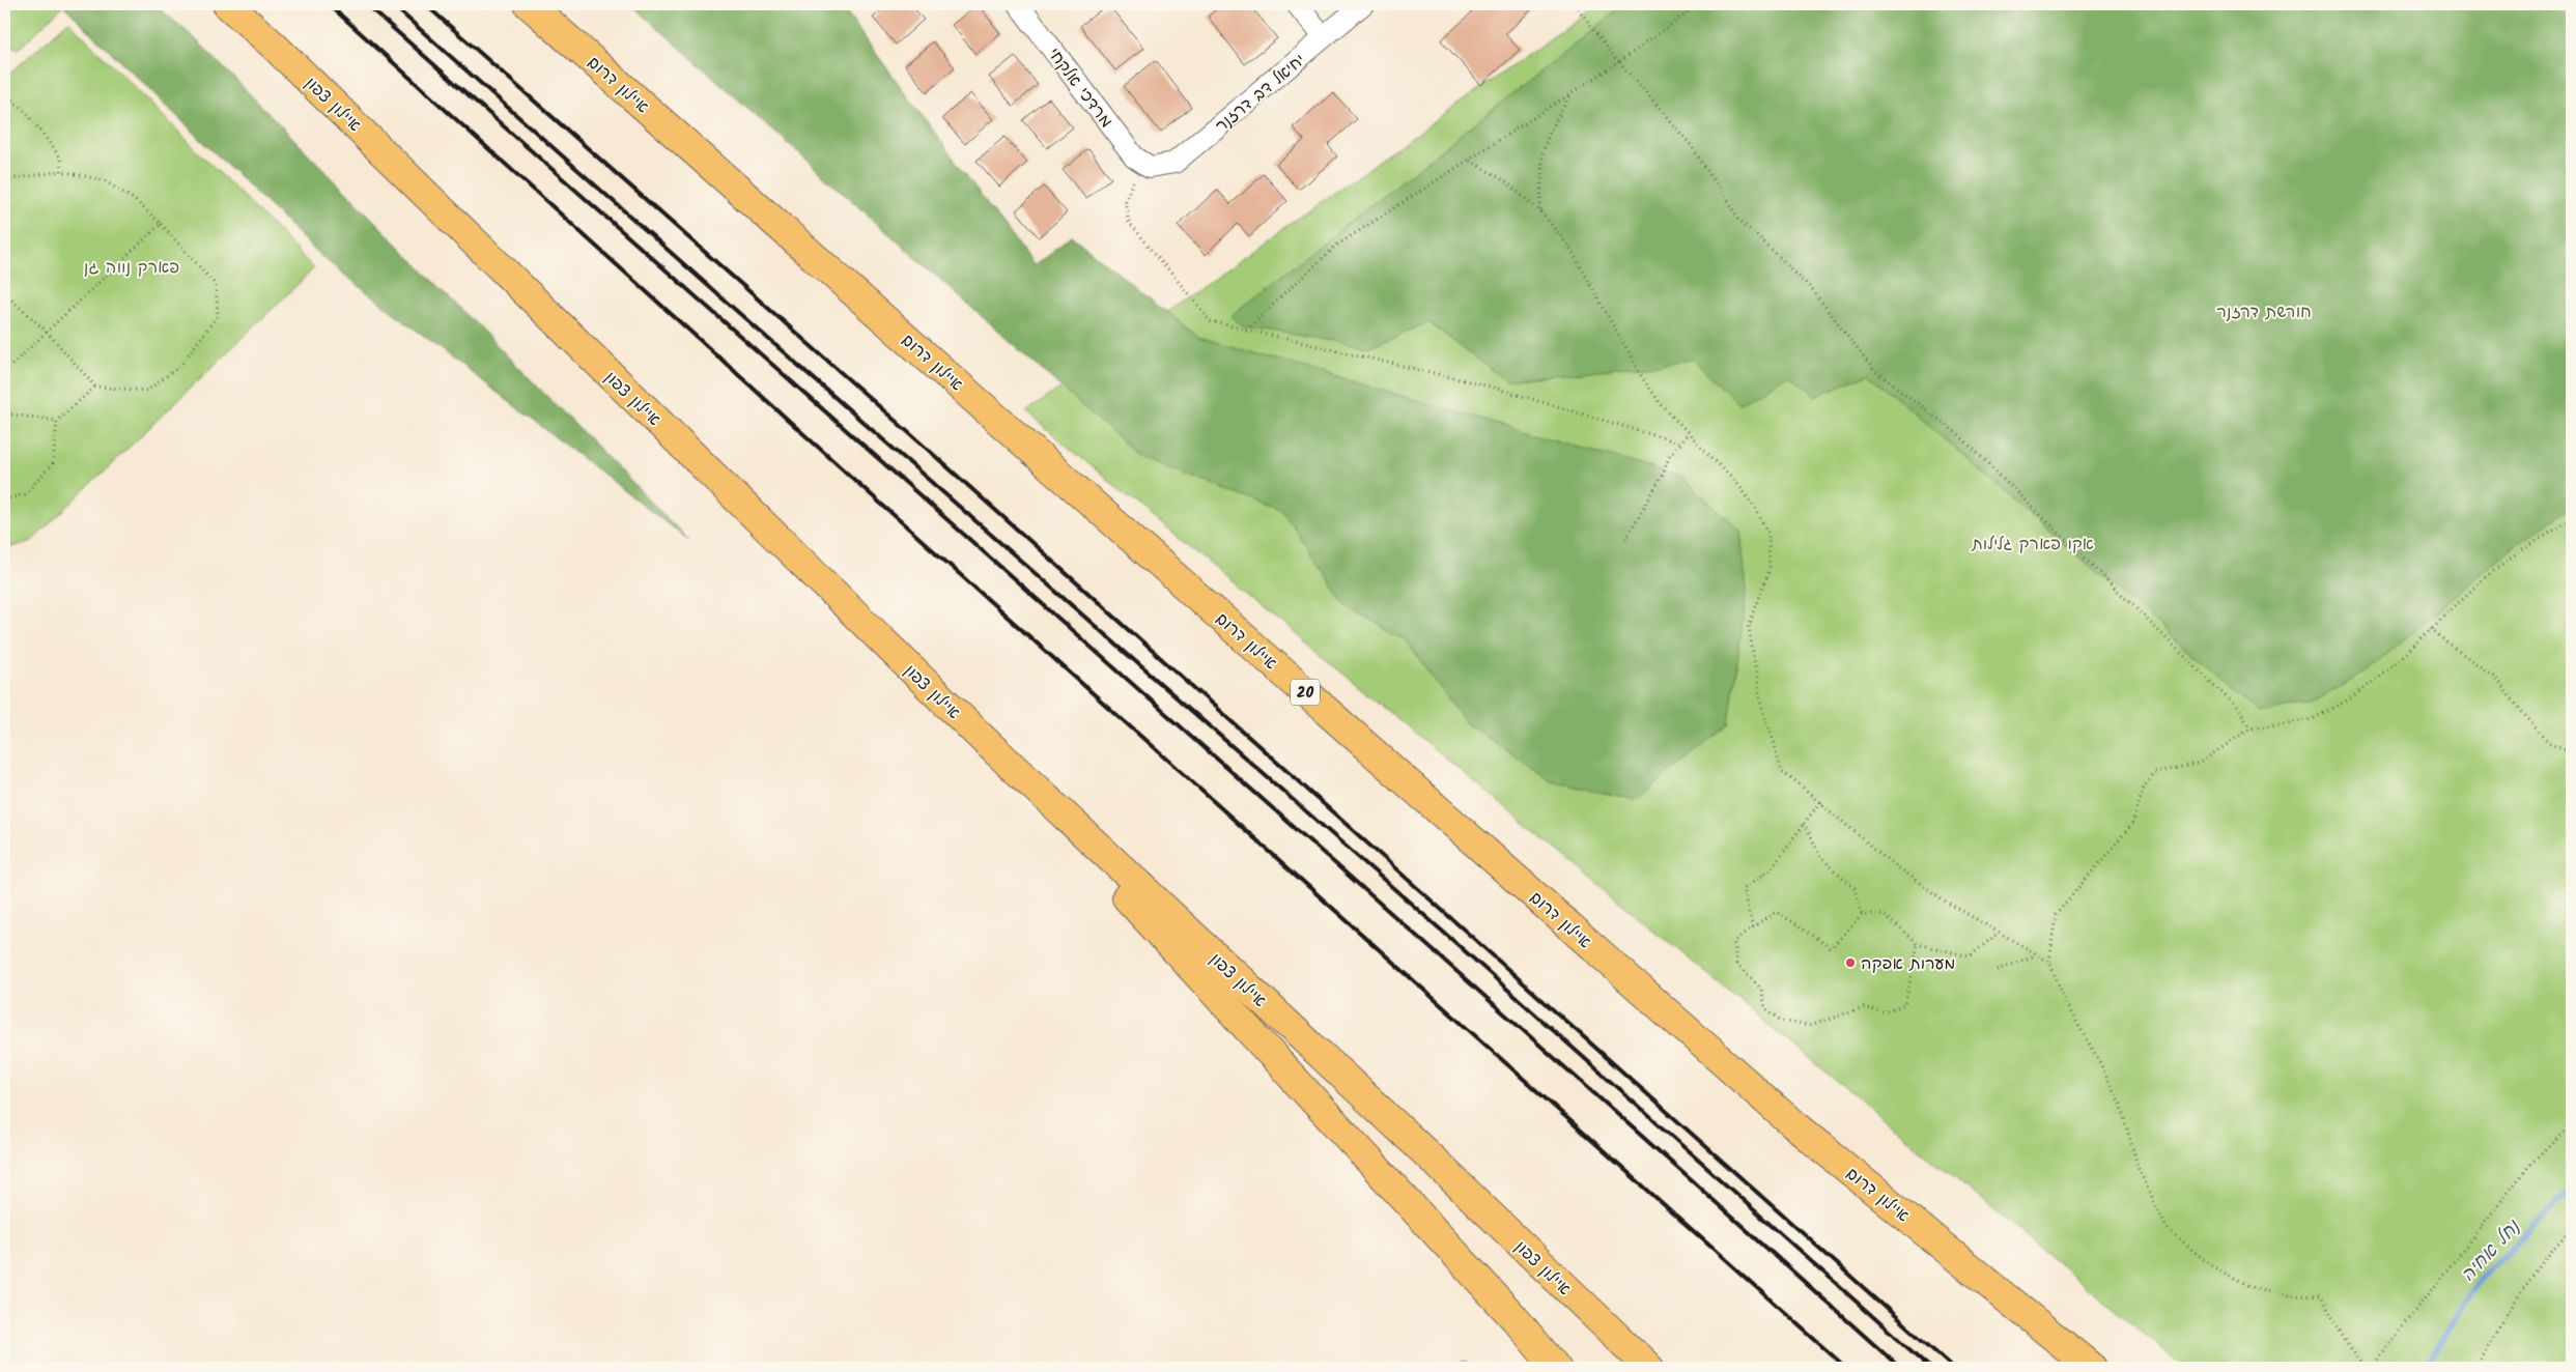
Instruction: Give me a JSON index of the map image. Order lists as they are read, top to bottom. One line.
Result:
{"streets":{"highway":["איילון דרום","איילון צפון","20"],"street":["מרדכי אלקחי","יחיאל דב דרזנר"]},"crossings":[["מרדכי אלקחי","יחיאל דב דרזנר"]],"water":["נחל אחיה"],"parks":["פארק נווה גן","חורשת דרזנר","אקו פארק גלילות"],"places":["מערות אפקה"]}
